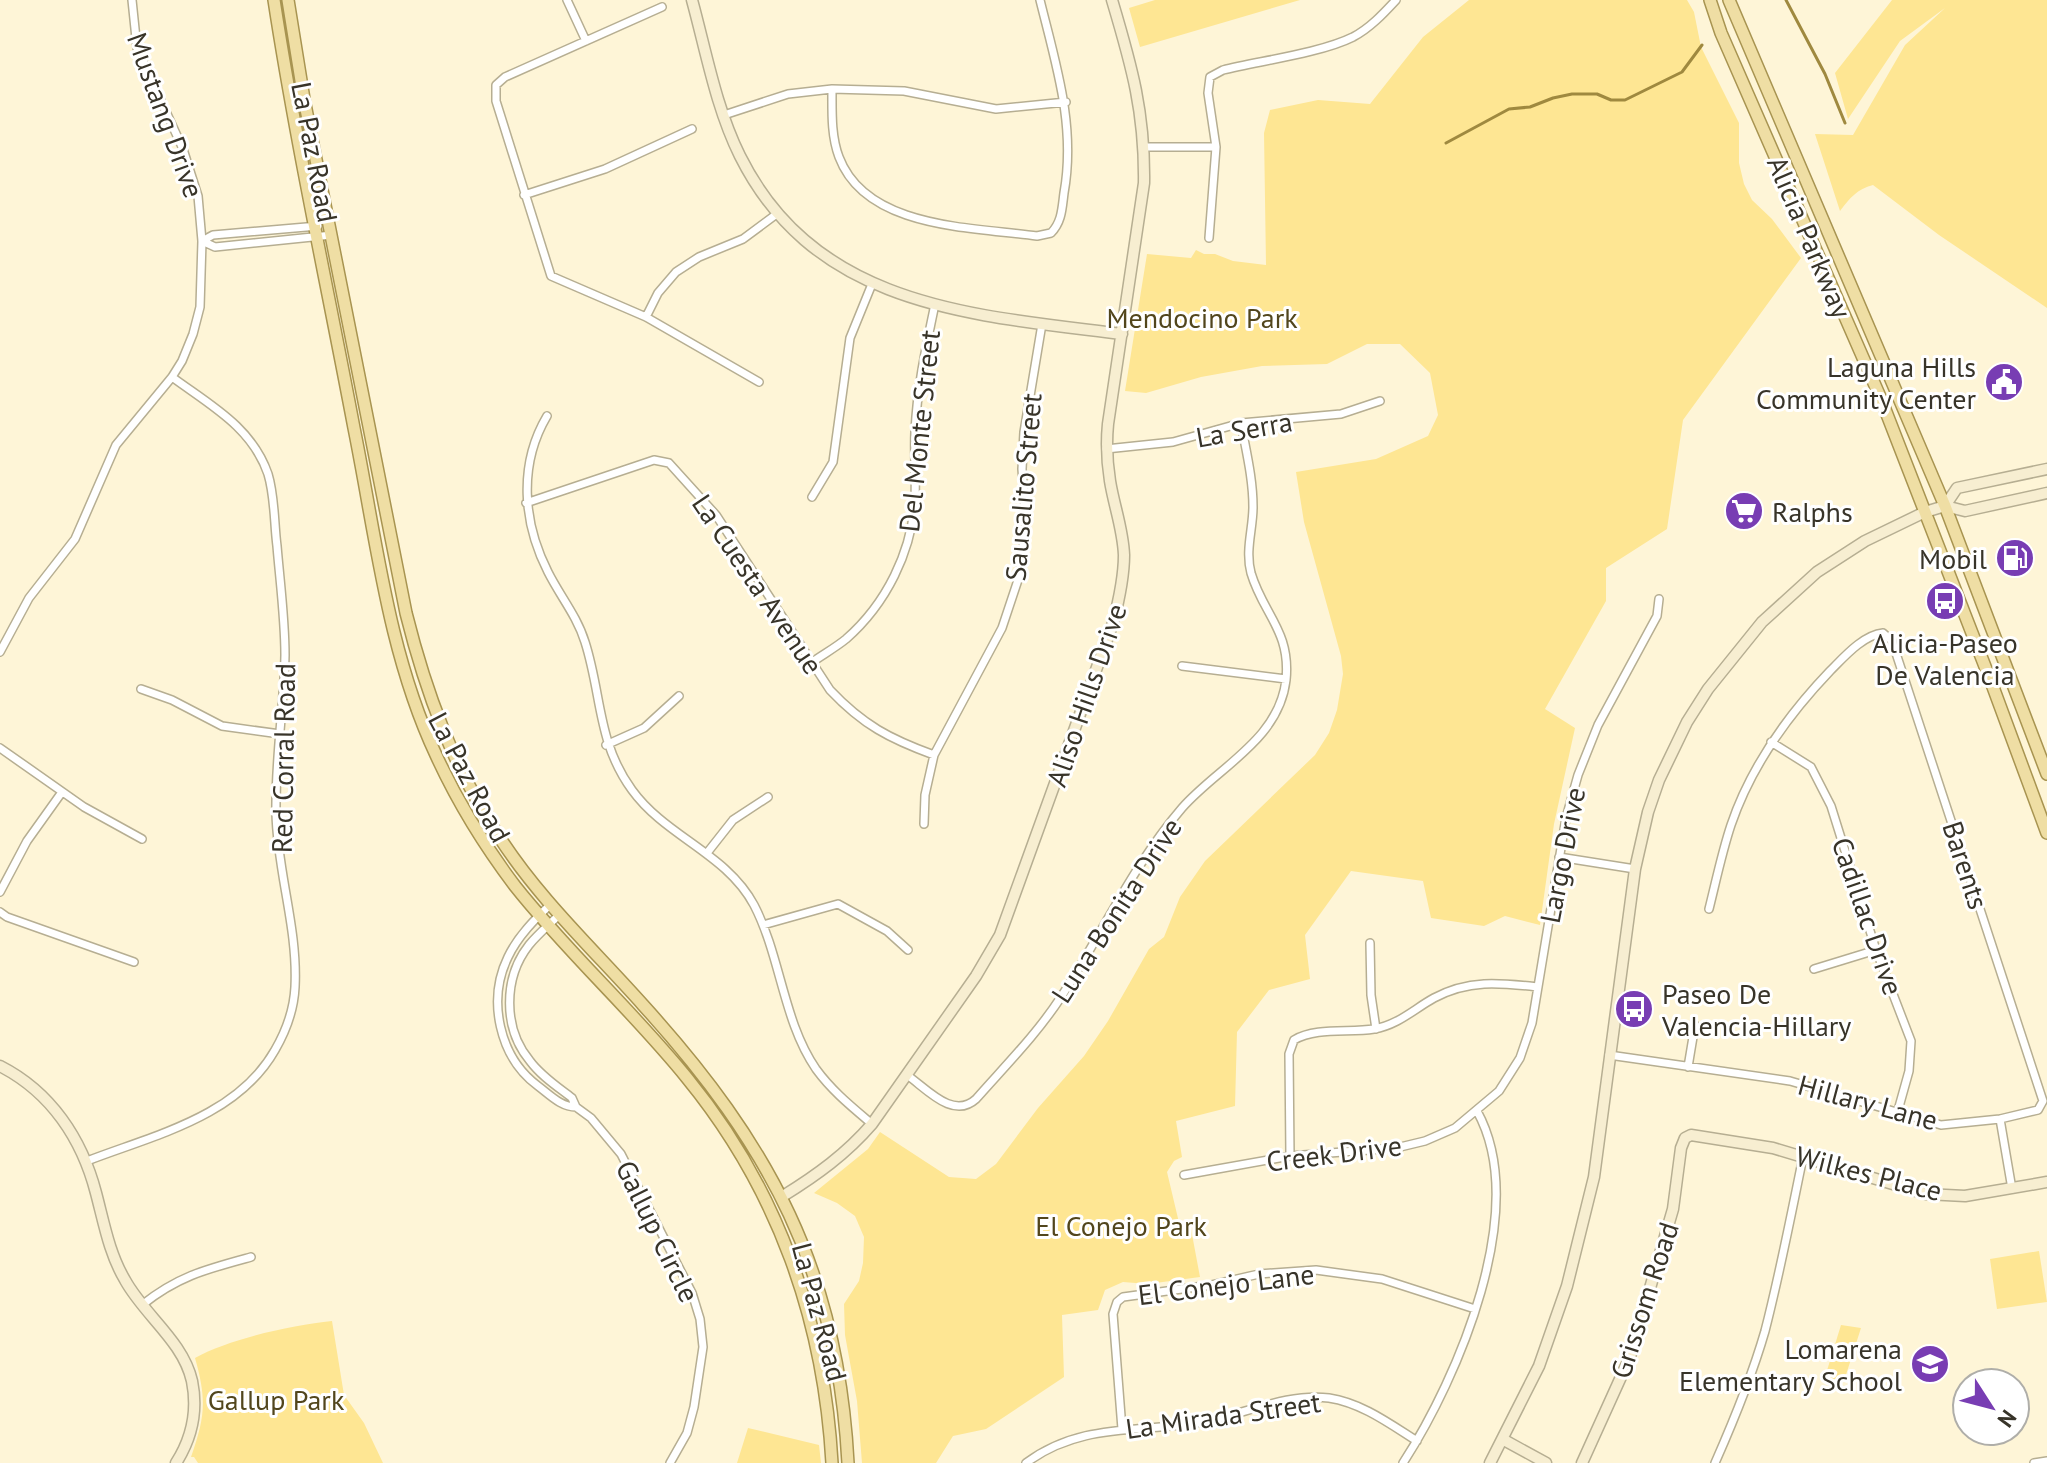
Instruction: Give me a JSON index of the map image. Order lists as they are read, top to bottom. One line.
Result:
{"streets":{"main road":["La Paz Road","Alicia Parkway"],"street":["Mustang Drive","La Serra","Del Monte Street","Sausalito Street","La Cuesta Avenue","Aliso Hills Drive","Red Corral Road","Largo Drive","Barents","Luna Bonita Drive","Cadillac Drive","Hillary Lane","Creek Drive","Wilkes Place","Gallup Circle","El Conejo Lane","Grissom Road","La Mirada Street"]},"crossings":[["Mustang Drive","Red Corral Road"],["La Paz Road","Aliso Hills Drive"],["La Paz Road","Gallup Circle"],["La Serra","Aliso Hills Drive"],["La Serra","Luna Bonita Drive"],["Del Monte Street","La Cuesta Avenue"],["Sausalito Street","La Cuesta Avenue"],["Aliso Hills Drive","Luna Bonita Drive"],["Largo Drive","Creek Drive"],["Barents","Cadillac Drive"],["Barents","Hillary Lane"],["Cadillac Drive","Hillary Lane"],["Wilkes Place","Grissom Road"],["El Conejo Lane","La Mirada Street"]],"parks":["Mendocino Park","El Conejo Park","Gallup Park"],"places":{"public building":["Laguna Hills Community Center"],"supermarket":["Ralphs"],"fuel station":["Mobil"],"bus stop":["Alicia-Paseo De Valencia","Paseo De Valencia-Hillary"],"school or university":["Lomarena Elementary School"]},"north":"bottom right"}
